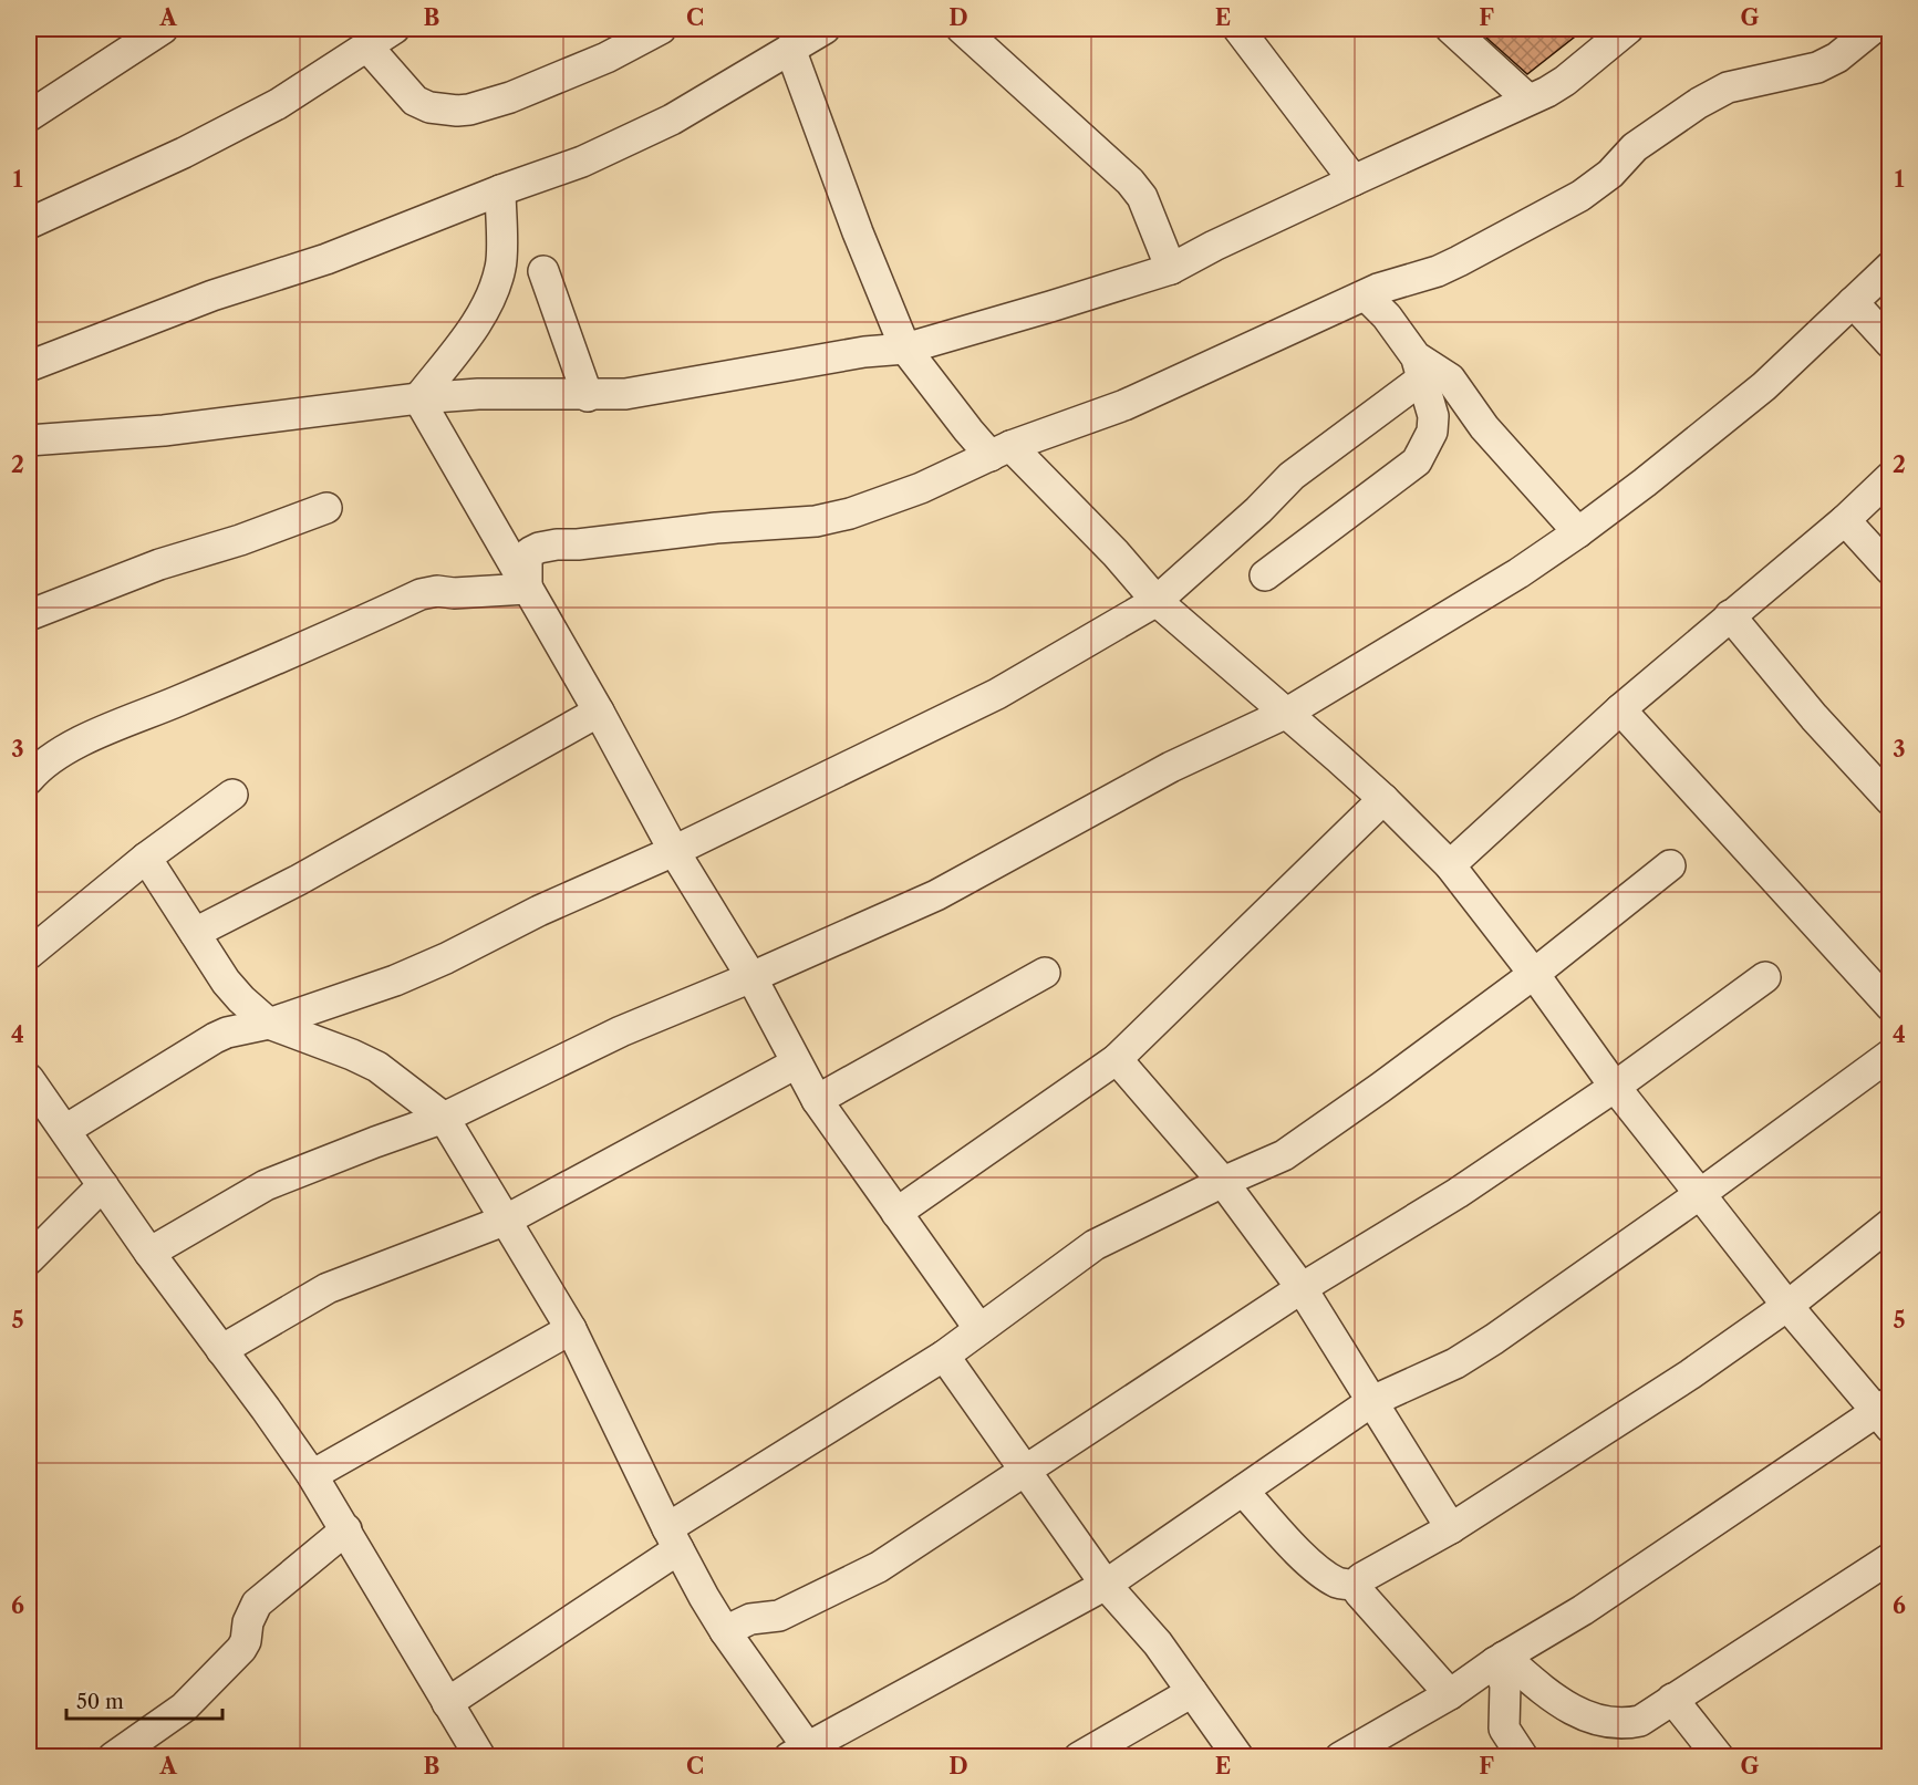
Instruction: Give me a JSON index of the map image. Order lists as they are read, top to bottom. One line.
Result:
{"scale_bar":"50 m","grid":{"columns":["A","B","C","D","E","F","G"],"rows":["1","2","3","4","5","6"]}}
